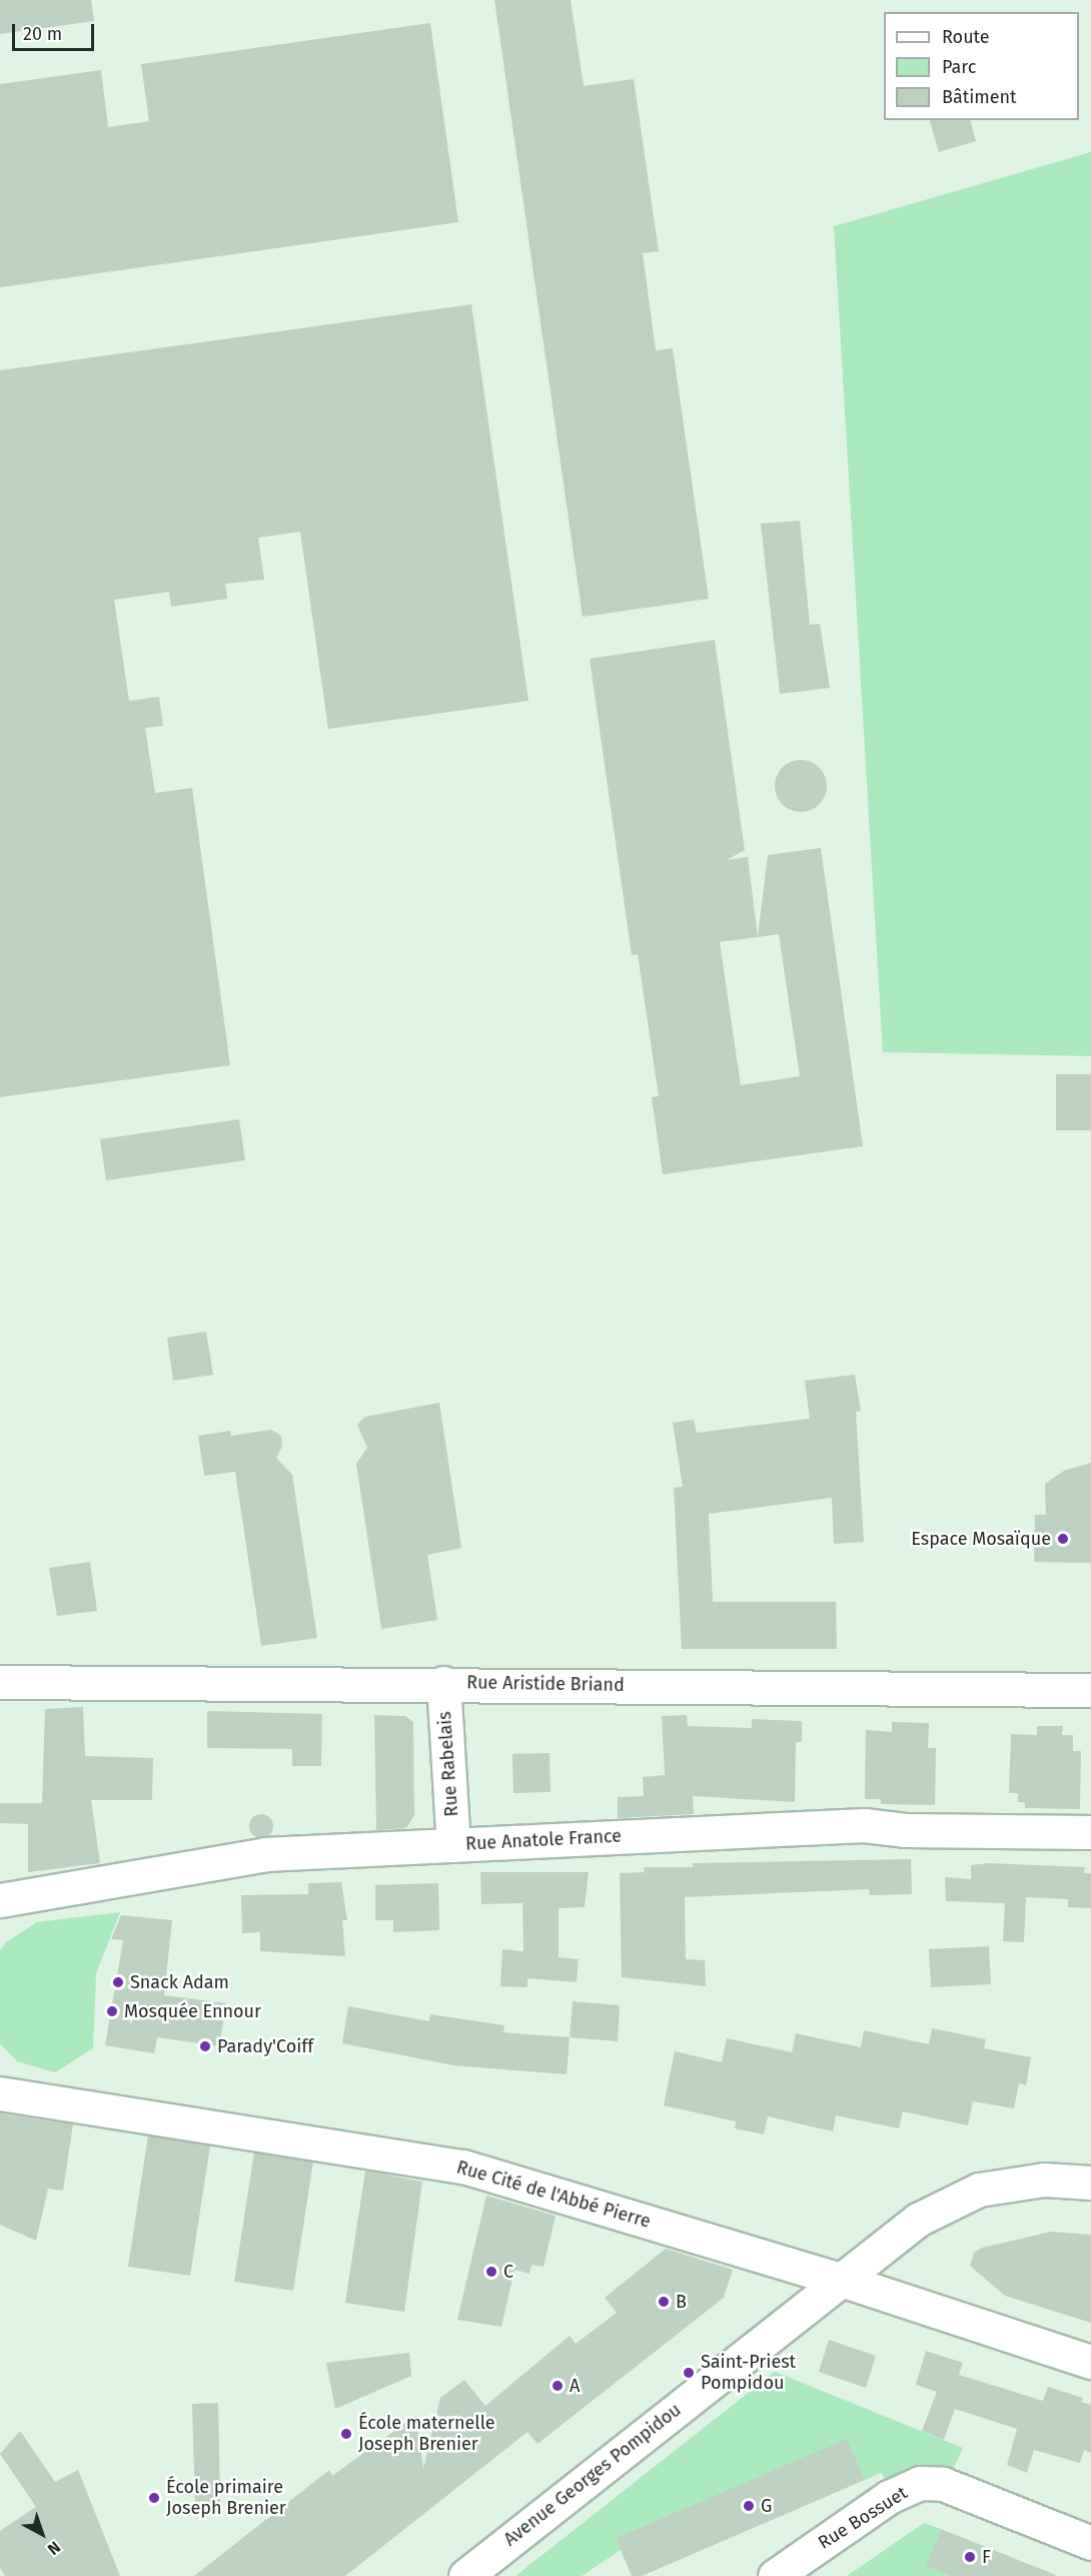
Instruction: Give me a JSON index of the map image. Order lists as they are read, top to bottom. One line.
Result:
{"streets":{"street":["Rue Aristide Briand","Rue Rabelais","Rue Anatole France","Rue Cité de l'Abbé Pierre","Avenue Georges Pompidou","Rue Bossuet"]},"crossings":[["Rue Aristide Briand","Rue Rabelais"],["Rue Rabelais","Rue Anatole France"],["Rue Cité de l'Abbé Pierre","Avenue Georges Pompidou"]],"places":["Espace Mosaïque","Snack Adam","Mosquée Ennour","Parady'Coiff","C","B","Saint-Priest Pompidou","A","École maternelle Joseph Brenier","École primaire Joseph Brenier","G","F"],"legend":["Route","Parc","Bâtiment"],"scale_bar":"20 m","north":"bottom right"}
